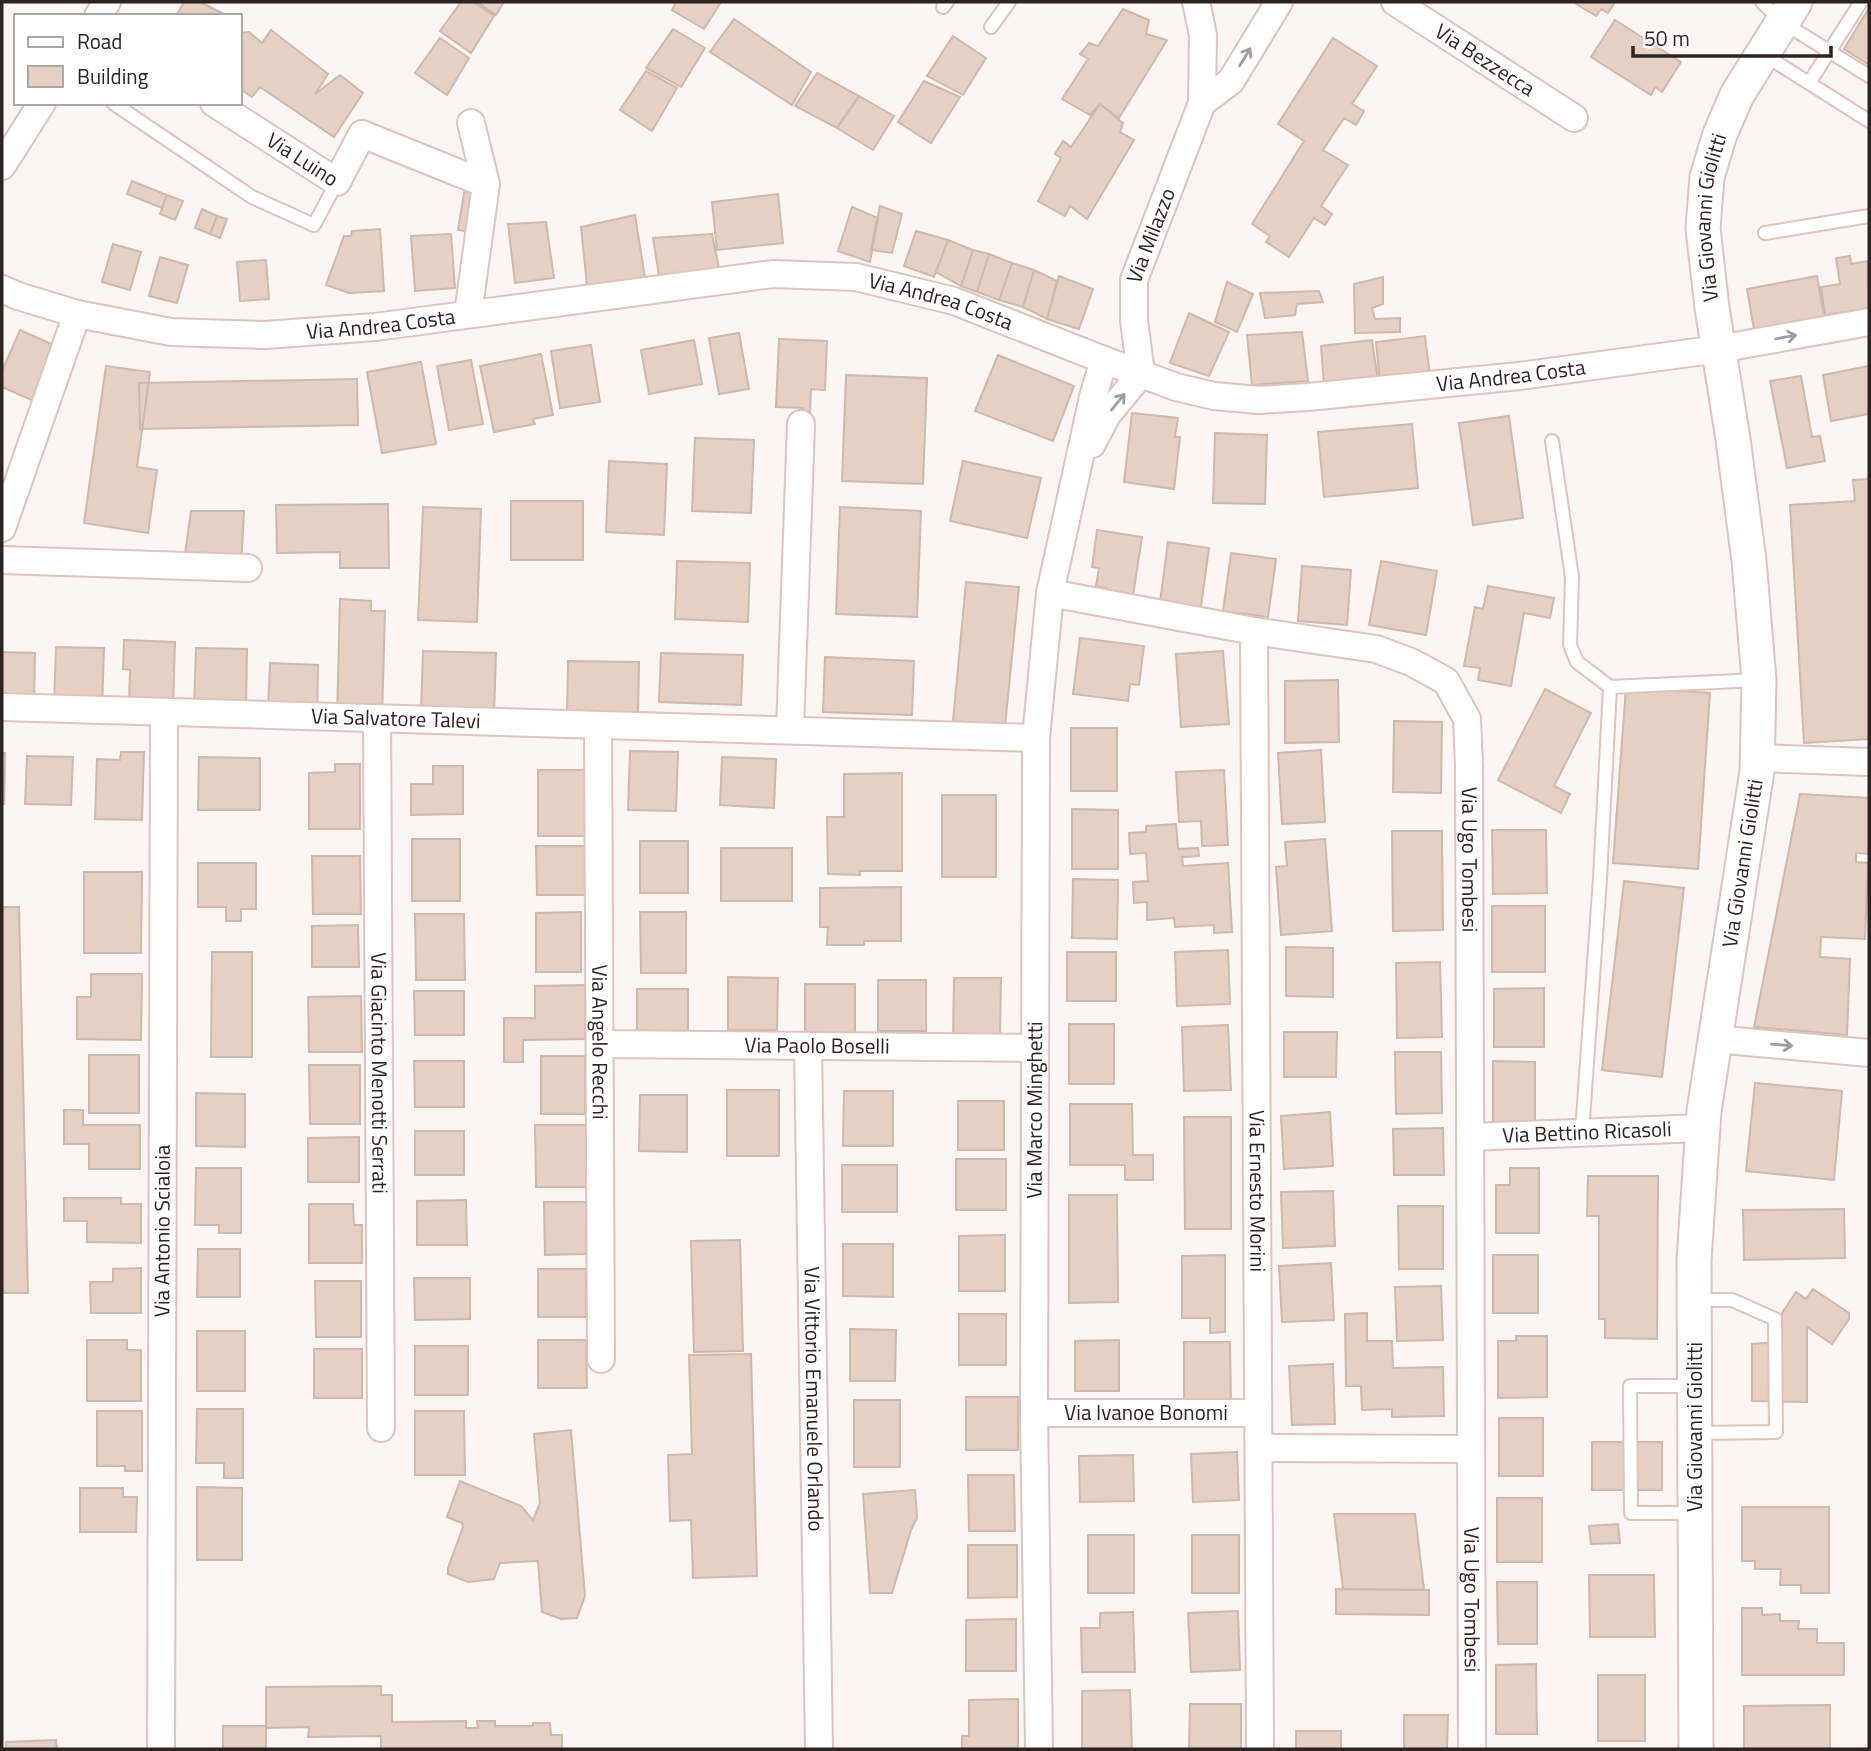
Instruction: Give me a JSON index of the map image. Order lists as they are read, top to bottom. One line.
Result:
{"streets":{"street":["Via Bezzecca","Via Luino","Via Giovanni Giolitti","Via Milazzo","Via Andrea Costa","Via Salvatore Talevi","Via Ugo Tombesi","Via Angelo Recchi","Via Paolo Boselli","Via Giacinto Menotti Serrati","Via Marco Minghetti","Via Bettino Ricasoli","Via Ernesto Morini","Via Antonio Scialoia","Via Vittorio Emanuele Orlando","Via Ivanoe Bonomi"]},"crossings":[["Via Giovanni Giolitti","Via Andrea Costa"],["Via Giovanni Giolitti","Via Bettino Ricasoli"],["Via Milazzo","Via Andrea Costa"],["Via Milazzo","Via Marco Minghetti"],["Via Andrea Costa","Via Marco Minghetti"],["Via Salvatore Talevi","Via Angelo Recchi"],["Via Salvatore Talevi","Via Giacinto Menotti Serrati"],["Via Salvatore Talevi","Via Marco Minghetti"],["Via Salvatore Talevi","Via Antonio Scialoia"],["Via Ugo Tombesi","Via Marco Minghetti"],["Via Ugo Tombesi","Via Bettino Ricasoli"],["Via Ugo Tombesi","Via Ernesto Morini"],["Via Angelo Recchi","Via Paolo Boselli"],["Via Paolo Boselli","Via Marco Minghetti"],["Via Paolo Boselli","Via Vittorio Emanuele Orlando"],["Via Marco Minghetti","Via Ivanoe Bonomi"],["Via Ernesto Morini","Via Ivanoe Bonomi"]],"legend":["Road","Building"],"scale_bar":"50 m"}
